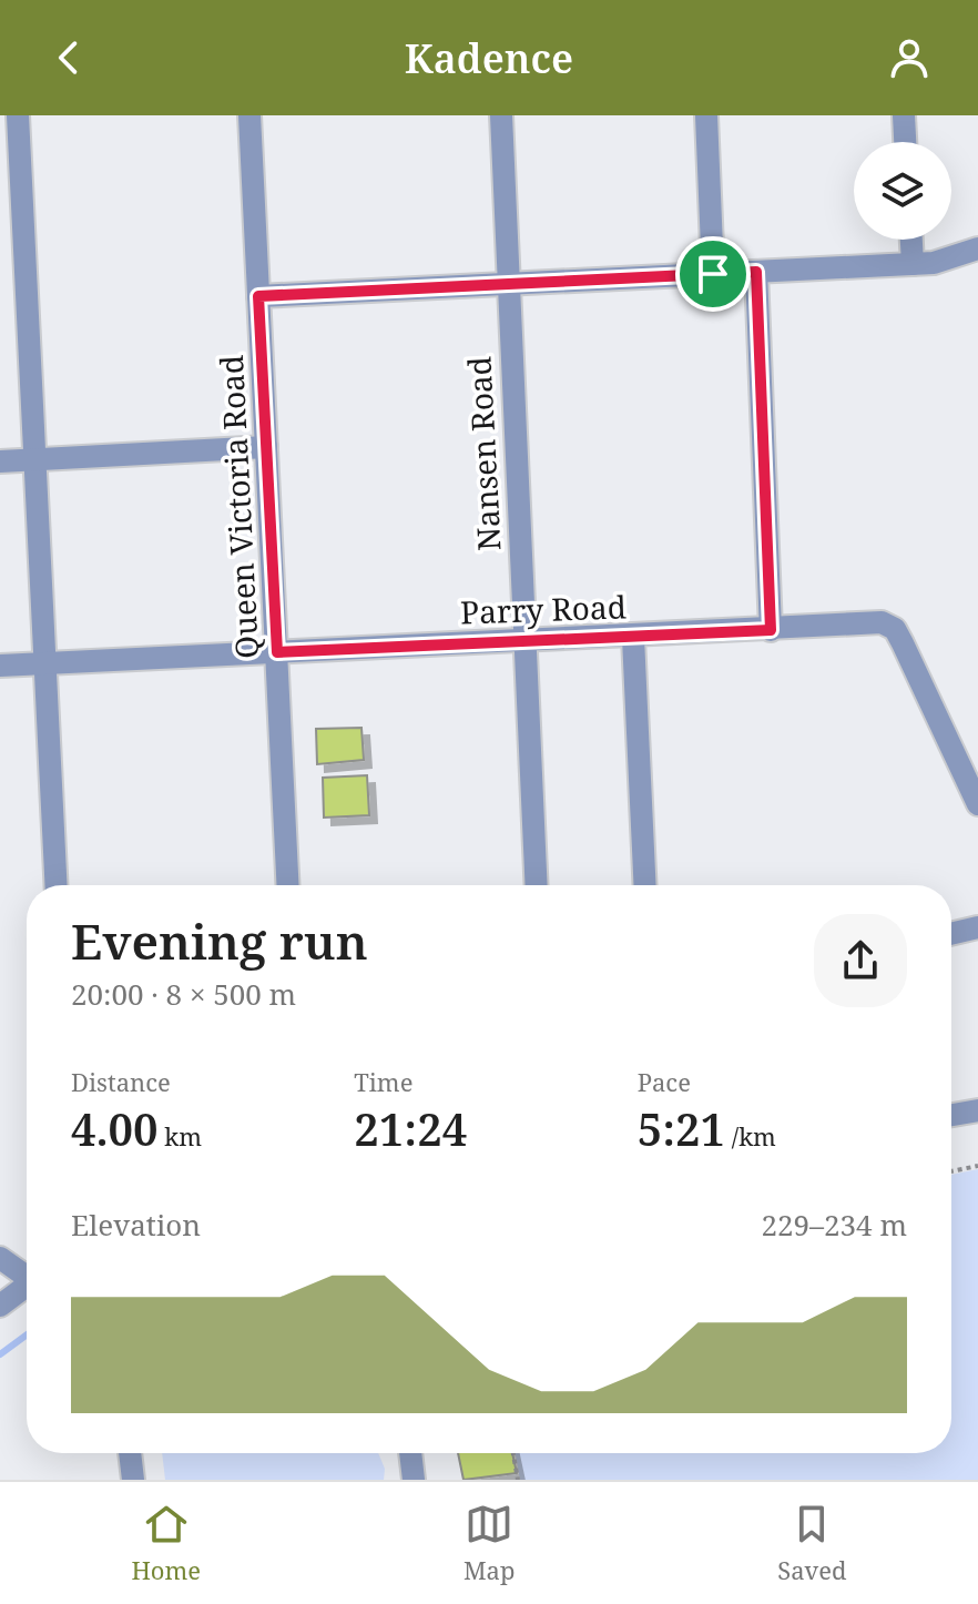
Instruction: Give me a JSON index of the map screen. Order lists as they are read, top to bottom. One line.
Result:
{"streets":{"street":["Nansen Road","Queen Victoria Road","Parry Road"]},"crossings":[["Nansen Road","Parry Road"],["Queen Victoria Road","Parry Road"]],"page":{"header":"Kadence","heading":["Evening run","20:00 · 8 × 500 m"],"stats":[["Distance","4.00 km"],["Time","21:24"],["Pace","5:21 /km"]],"chart":["Elevation","229–234 m"],"tabs":["Home","Map","Saved"]}}
